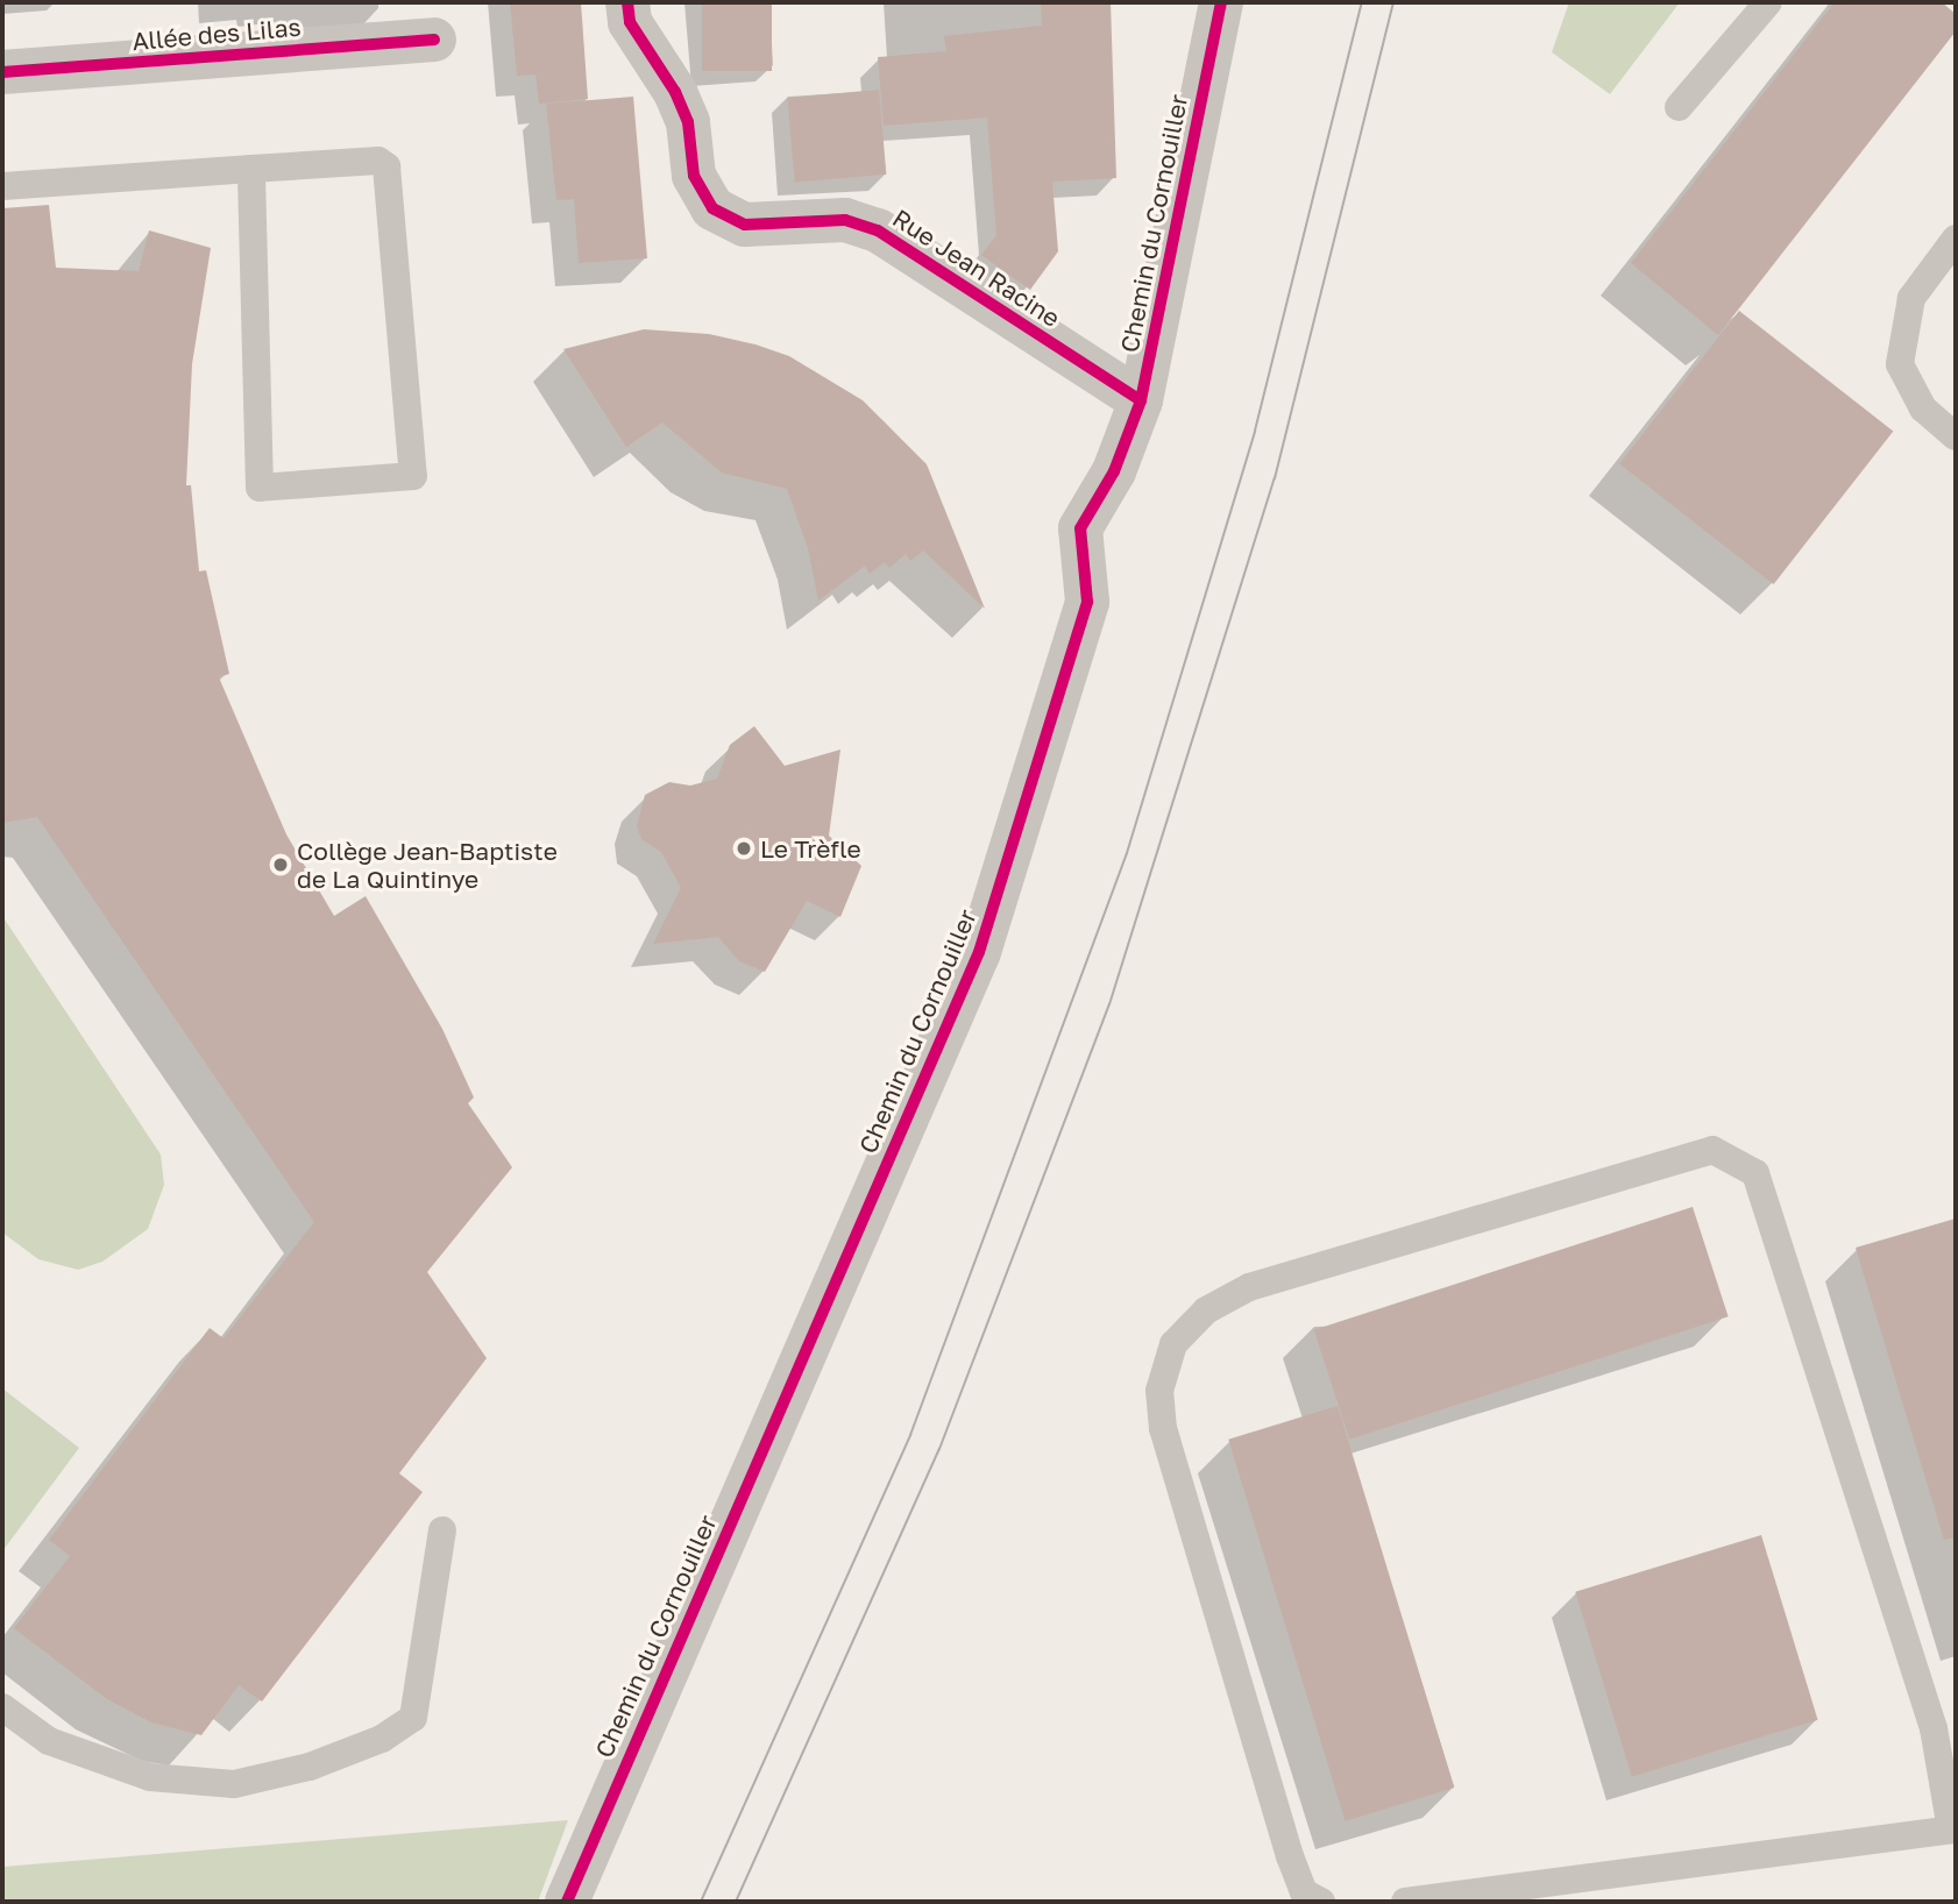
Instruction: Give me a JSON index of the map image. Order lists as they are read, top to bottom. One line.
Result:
{"streets":{"street":["Allée des Lilas","Chemin du Cornouiller","Rue Jean Racine"]},"crossings":[["Chemin du Cornouiller","Rue Jean Racine"]],"places":["Le Trèfle","Collège Jean-Baptiste de La Quintinye"]}
